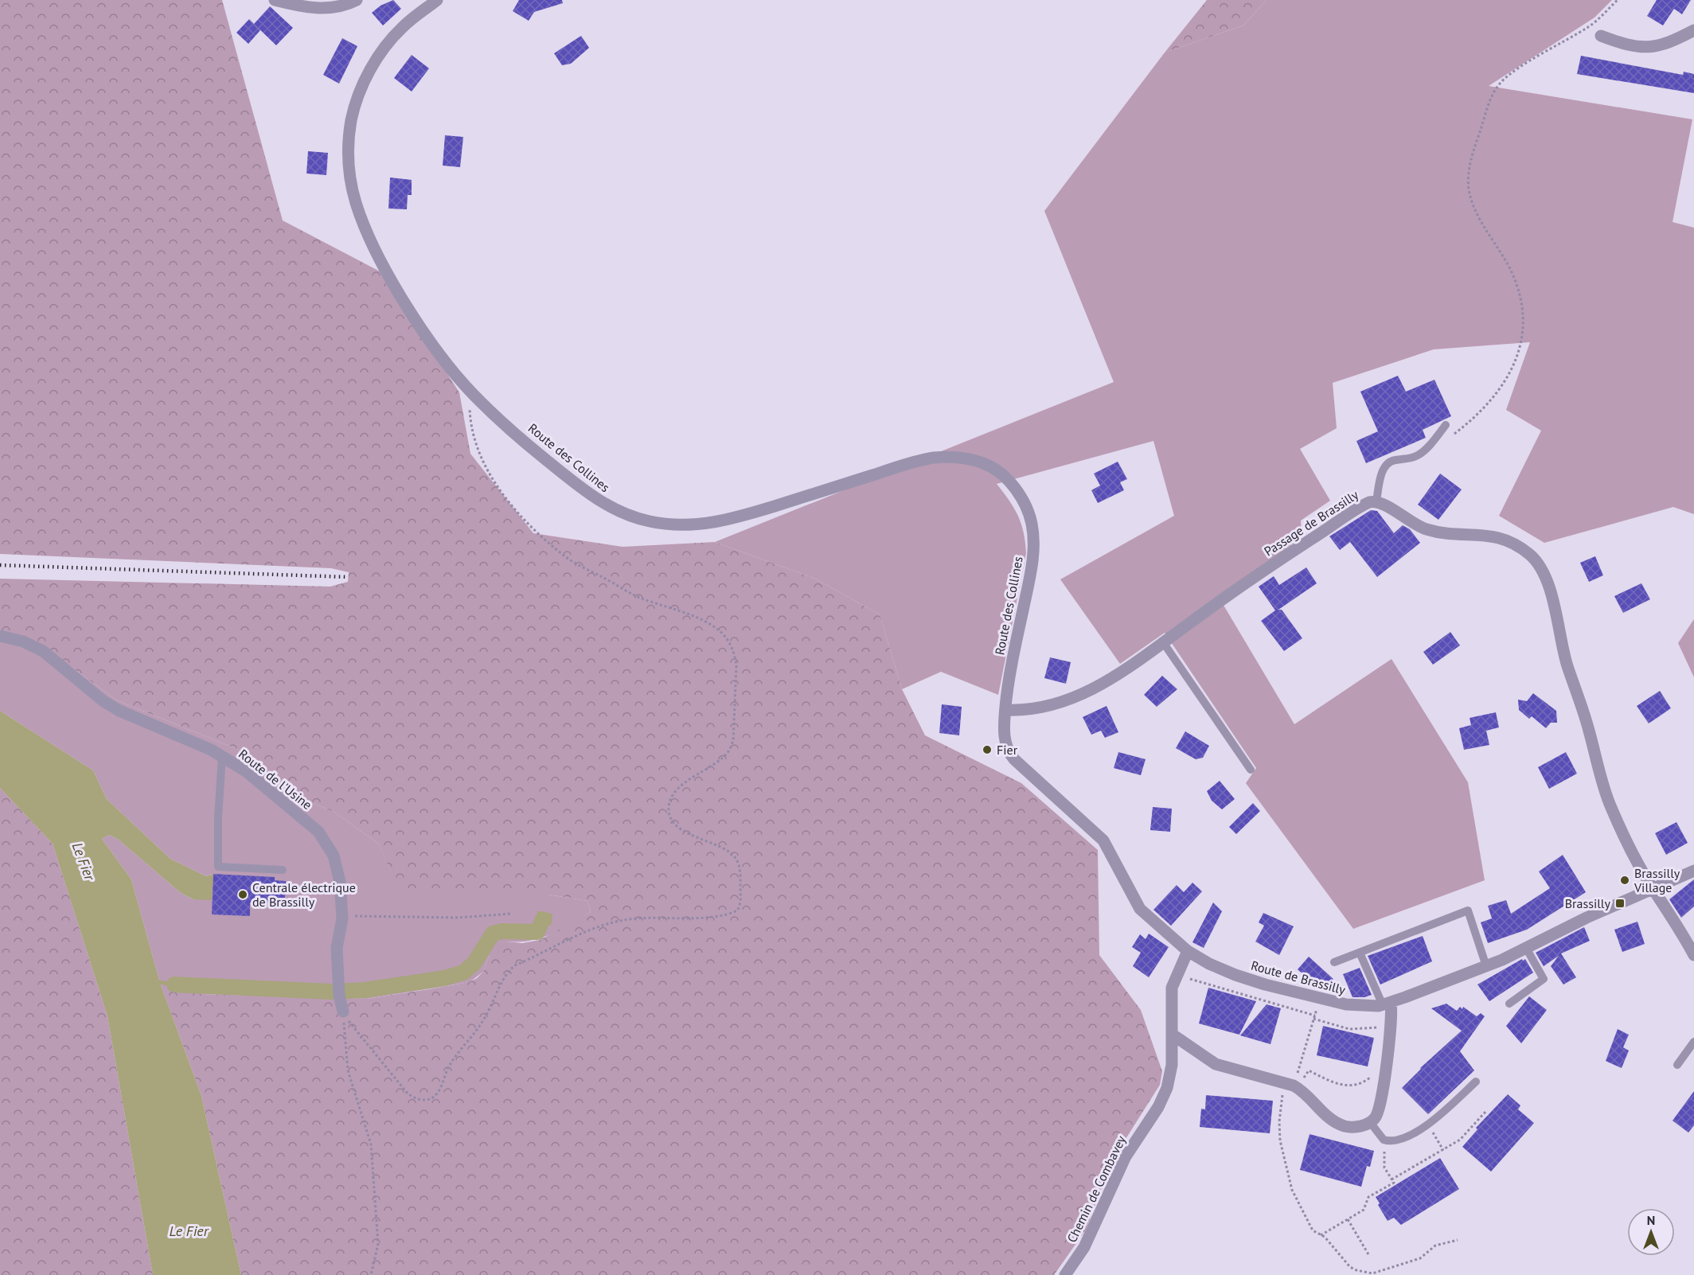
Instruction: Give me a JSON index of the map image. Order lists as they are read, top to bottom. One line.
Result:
{"streets":{"street":["Route des Collines","Passage de Brassilly","Route de l'Usine","Route de Brassilly","Chemin de Combavey"]},"crossings":[["Route des Collines","Passage de Brassilly"],["Route des Collines","Route de Brassilly"],["Passage de Brassilly","Route de Brassilly"],["Route de Brassilly","Chemin de Combavey"]],"water":["Le Fier"],"places":{"other":["Fier","Brassilly Village","Centrale électrique de Brassilly"],"transit":["Brassilly"]},"north":"top"}
